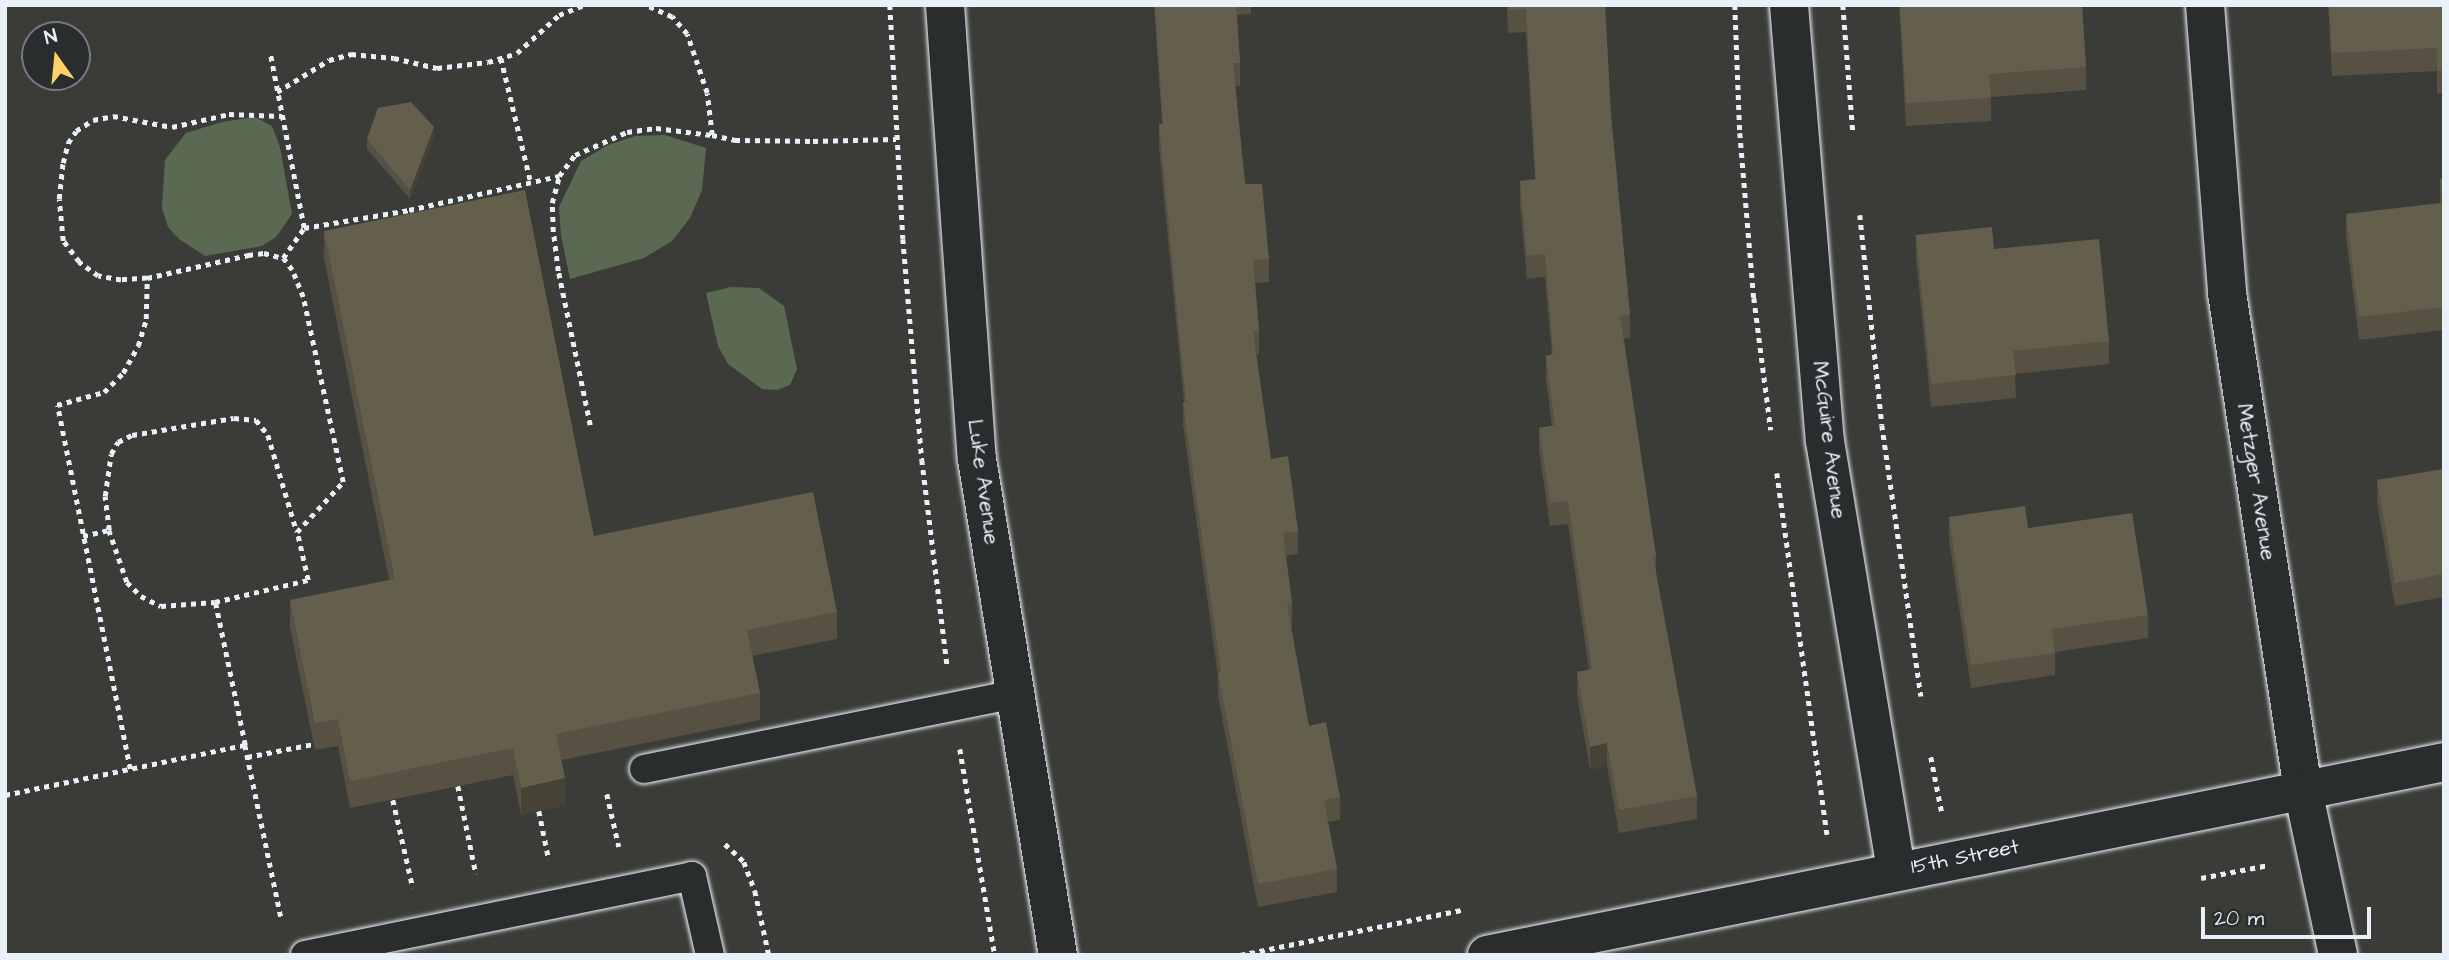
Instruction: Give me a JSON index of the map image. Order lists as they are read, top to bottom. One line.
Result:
{"streets":{"street":["McGuire Avenue","Luke Avenue","Metzger Avenue","15th Street"]},"crossings":[["McGuire Avenue","15th Street"],["Metzger Avenue","15th Street"]],"scale_bar":"20 m","north":"top"}
